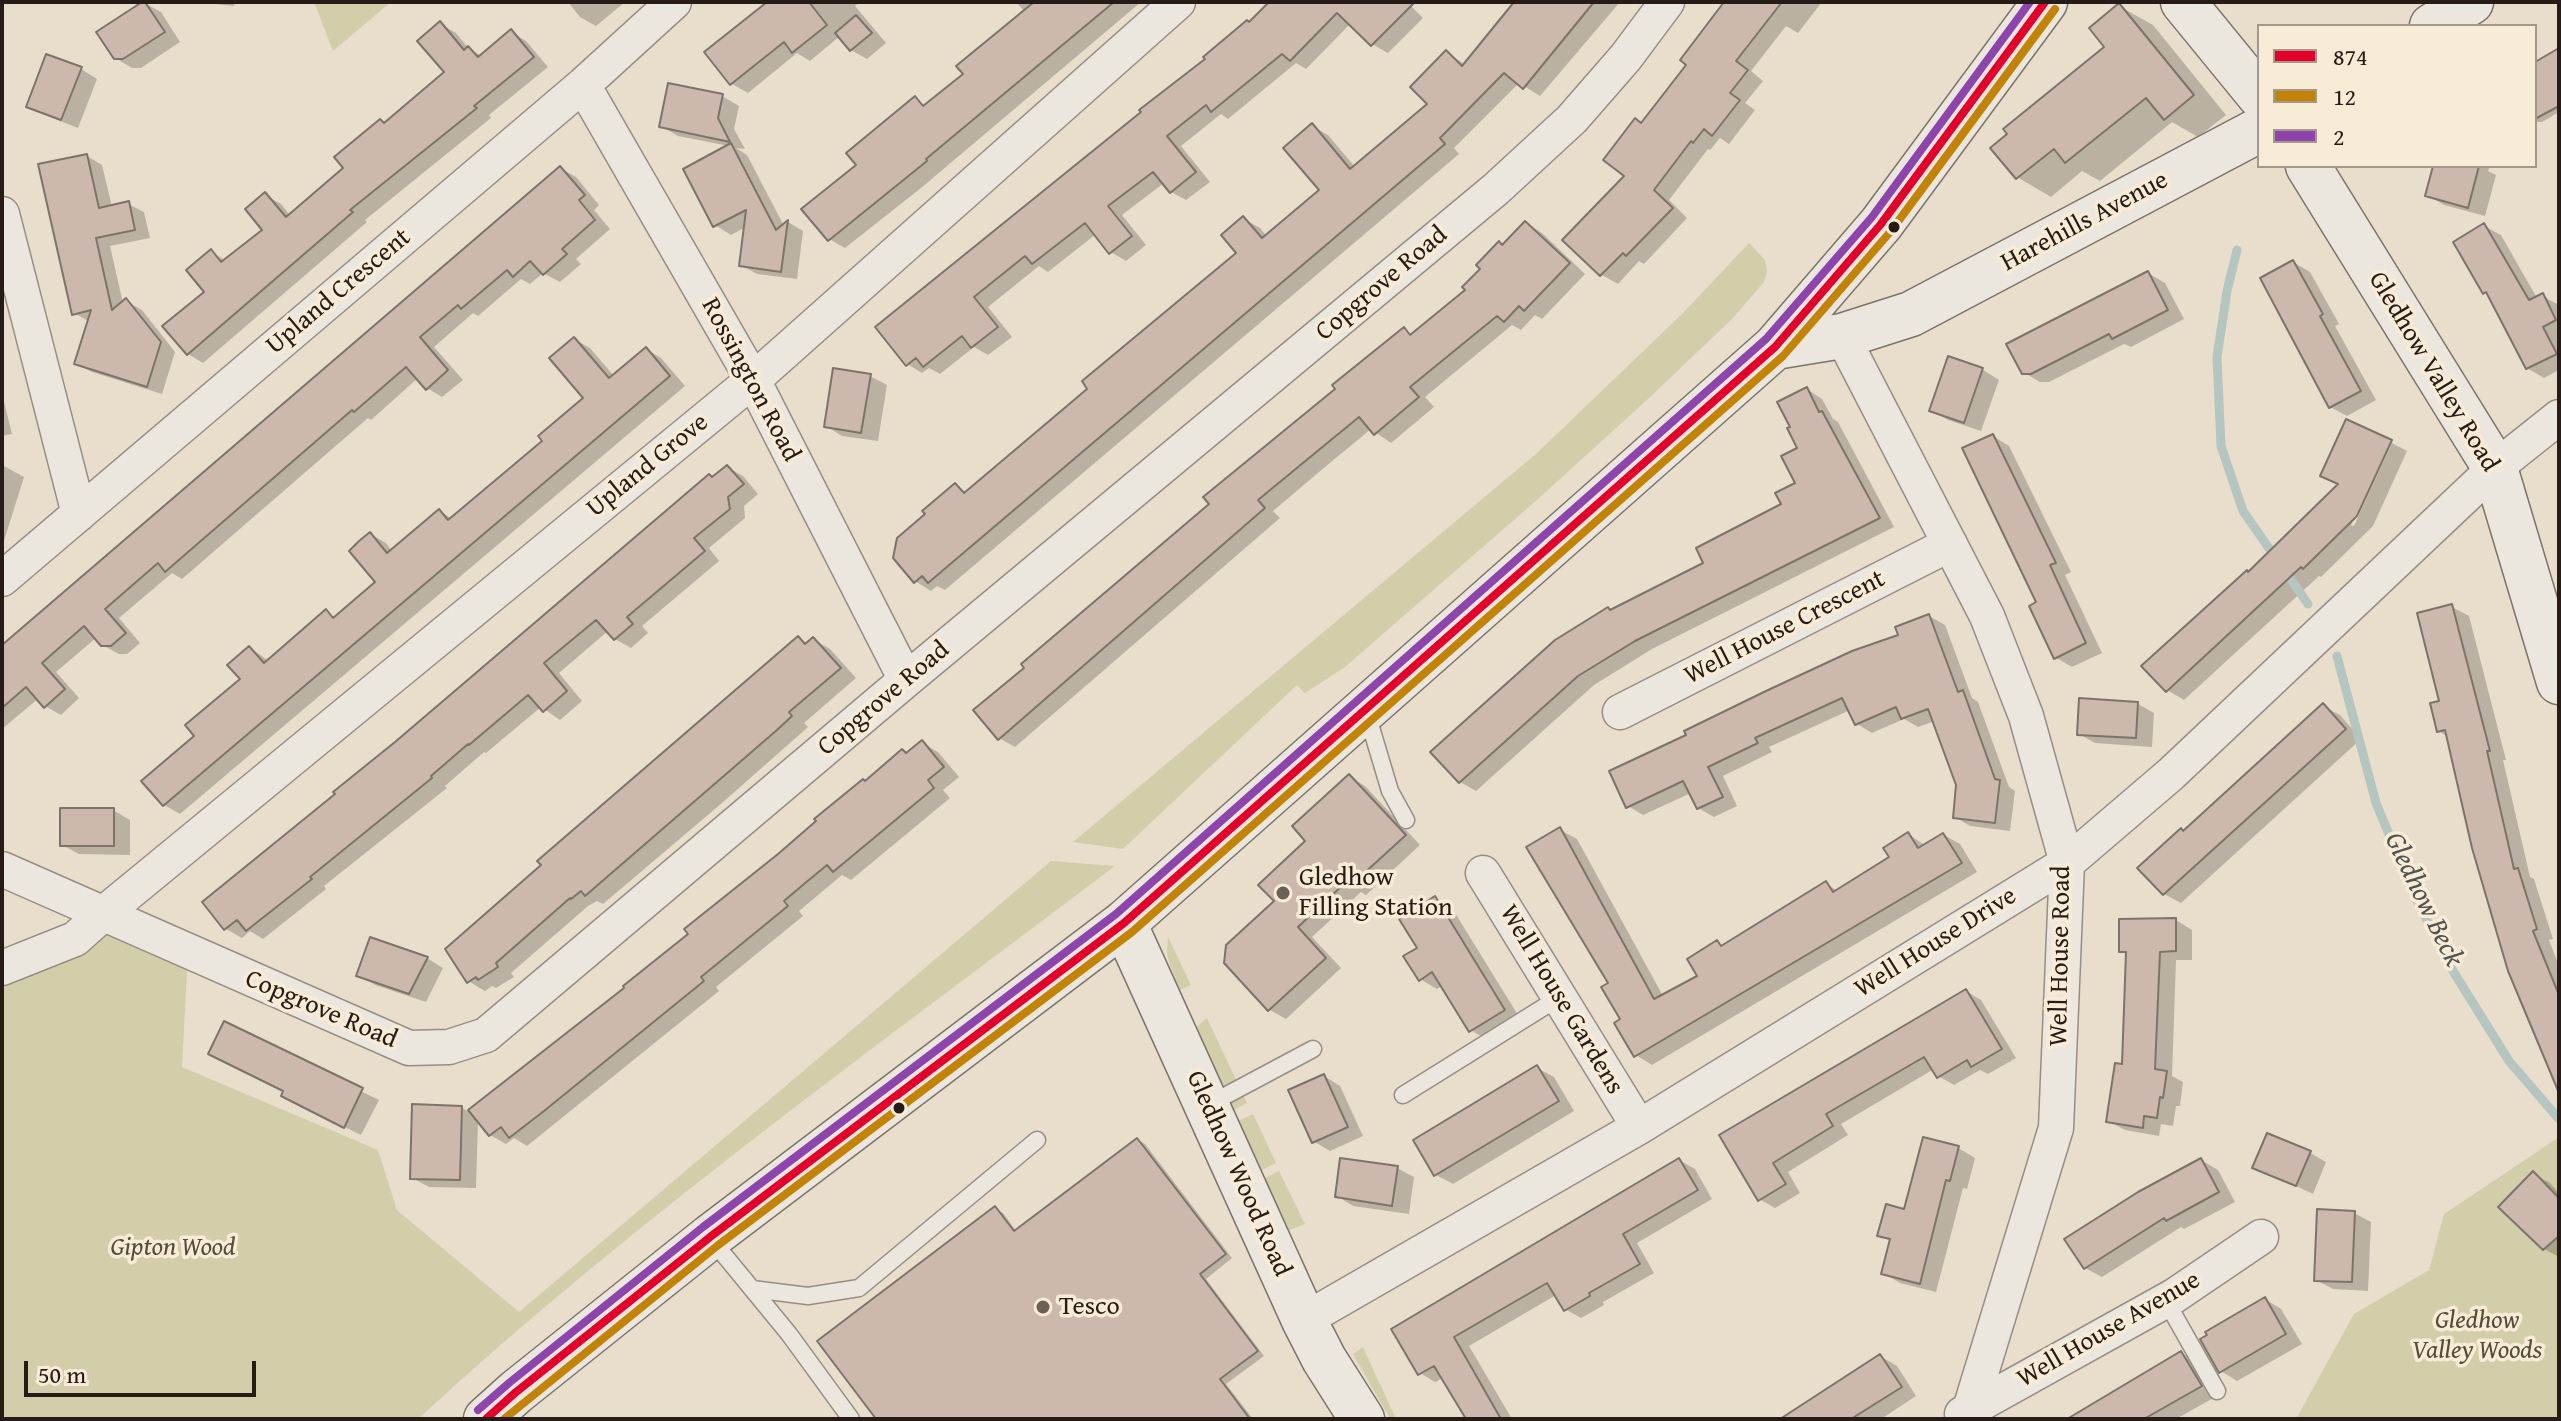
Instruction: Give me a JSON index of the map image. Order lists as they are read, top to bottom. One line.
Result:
{"streets":{"street":["Harehills Avenue","Copgrove Road","Upland Crescent","Gledhow Valley Road","Rossington Road","Upland Grove","Well House Crescent","Well House Drive","Well House Road","Well House Gardens","Gledhow Wood Road","Well House Avenue"]},"crossings":[["Harehills Avenue","Well House Road"],["Copgrove Road","Rossington Road"],["Copgrove Road","Upland Grove"],["Upland Crescent","Rossington Road"],["Gledhow Valley Road","Well House Drive"],["Rossington Road","Upland Grove"],["Well House Crescent","Well House Road"],["Well House Drive","Well House Road"],["Well House Drive","Well House Gardens"],["Well House Drive","Gledhow Wood Road"],["Well House Road","Well House Avenue"]],"water":["Gledhow Beck"],"parks":["Gipton Wood","Gledhow Valley Woods"],"places":["Gledhow Filling Station","Tesco"],"lines":["transit line 874","transit line 2","transit line 12"],"legend":["874","12","2"],"scale_bar":"50 m"}
